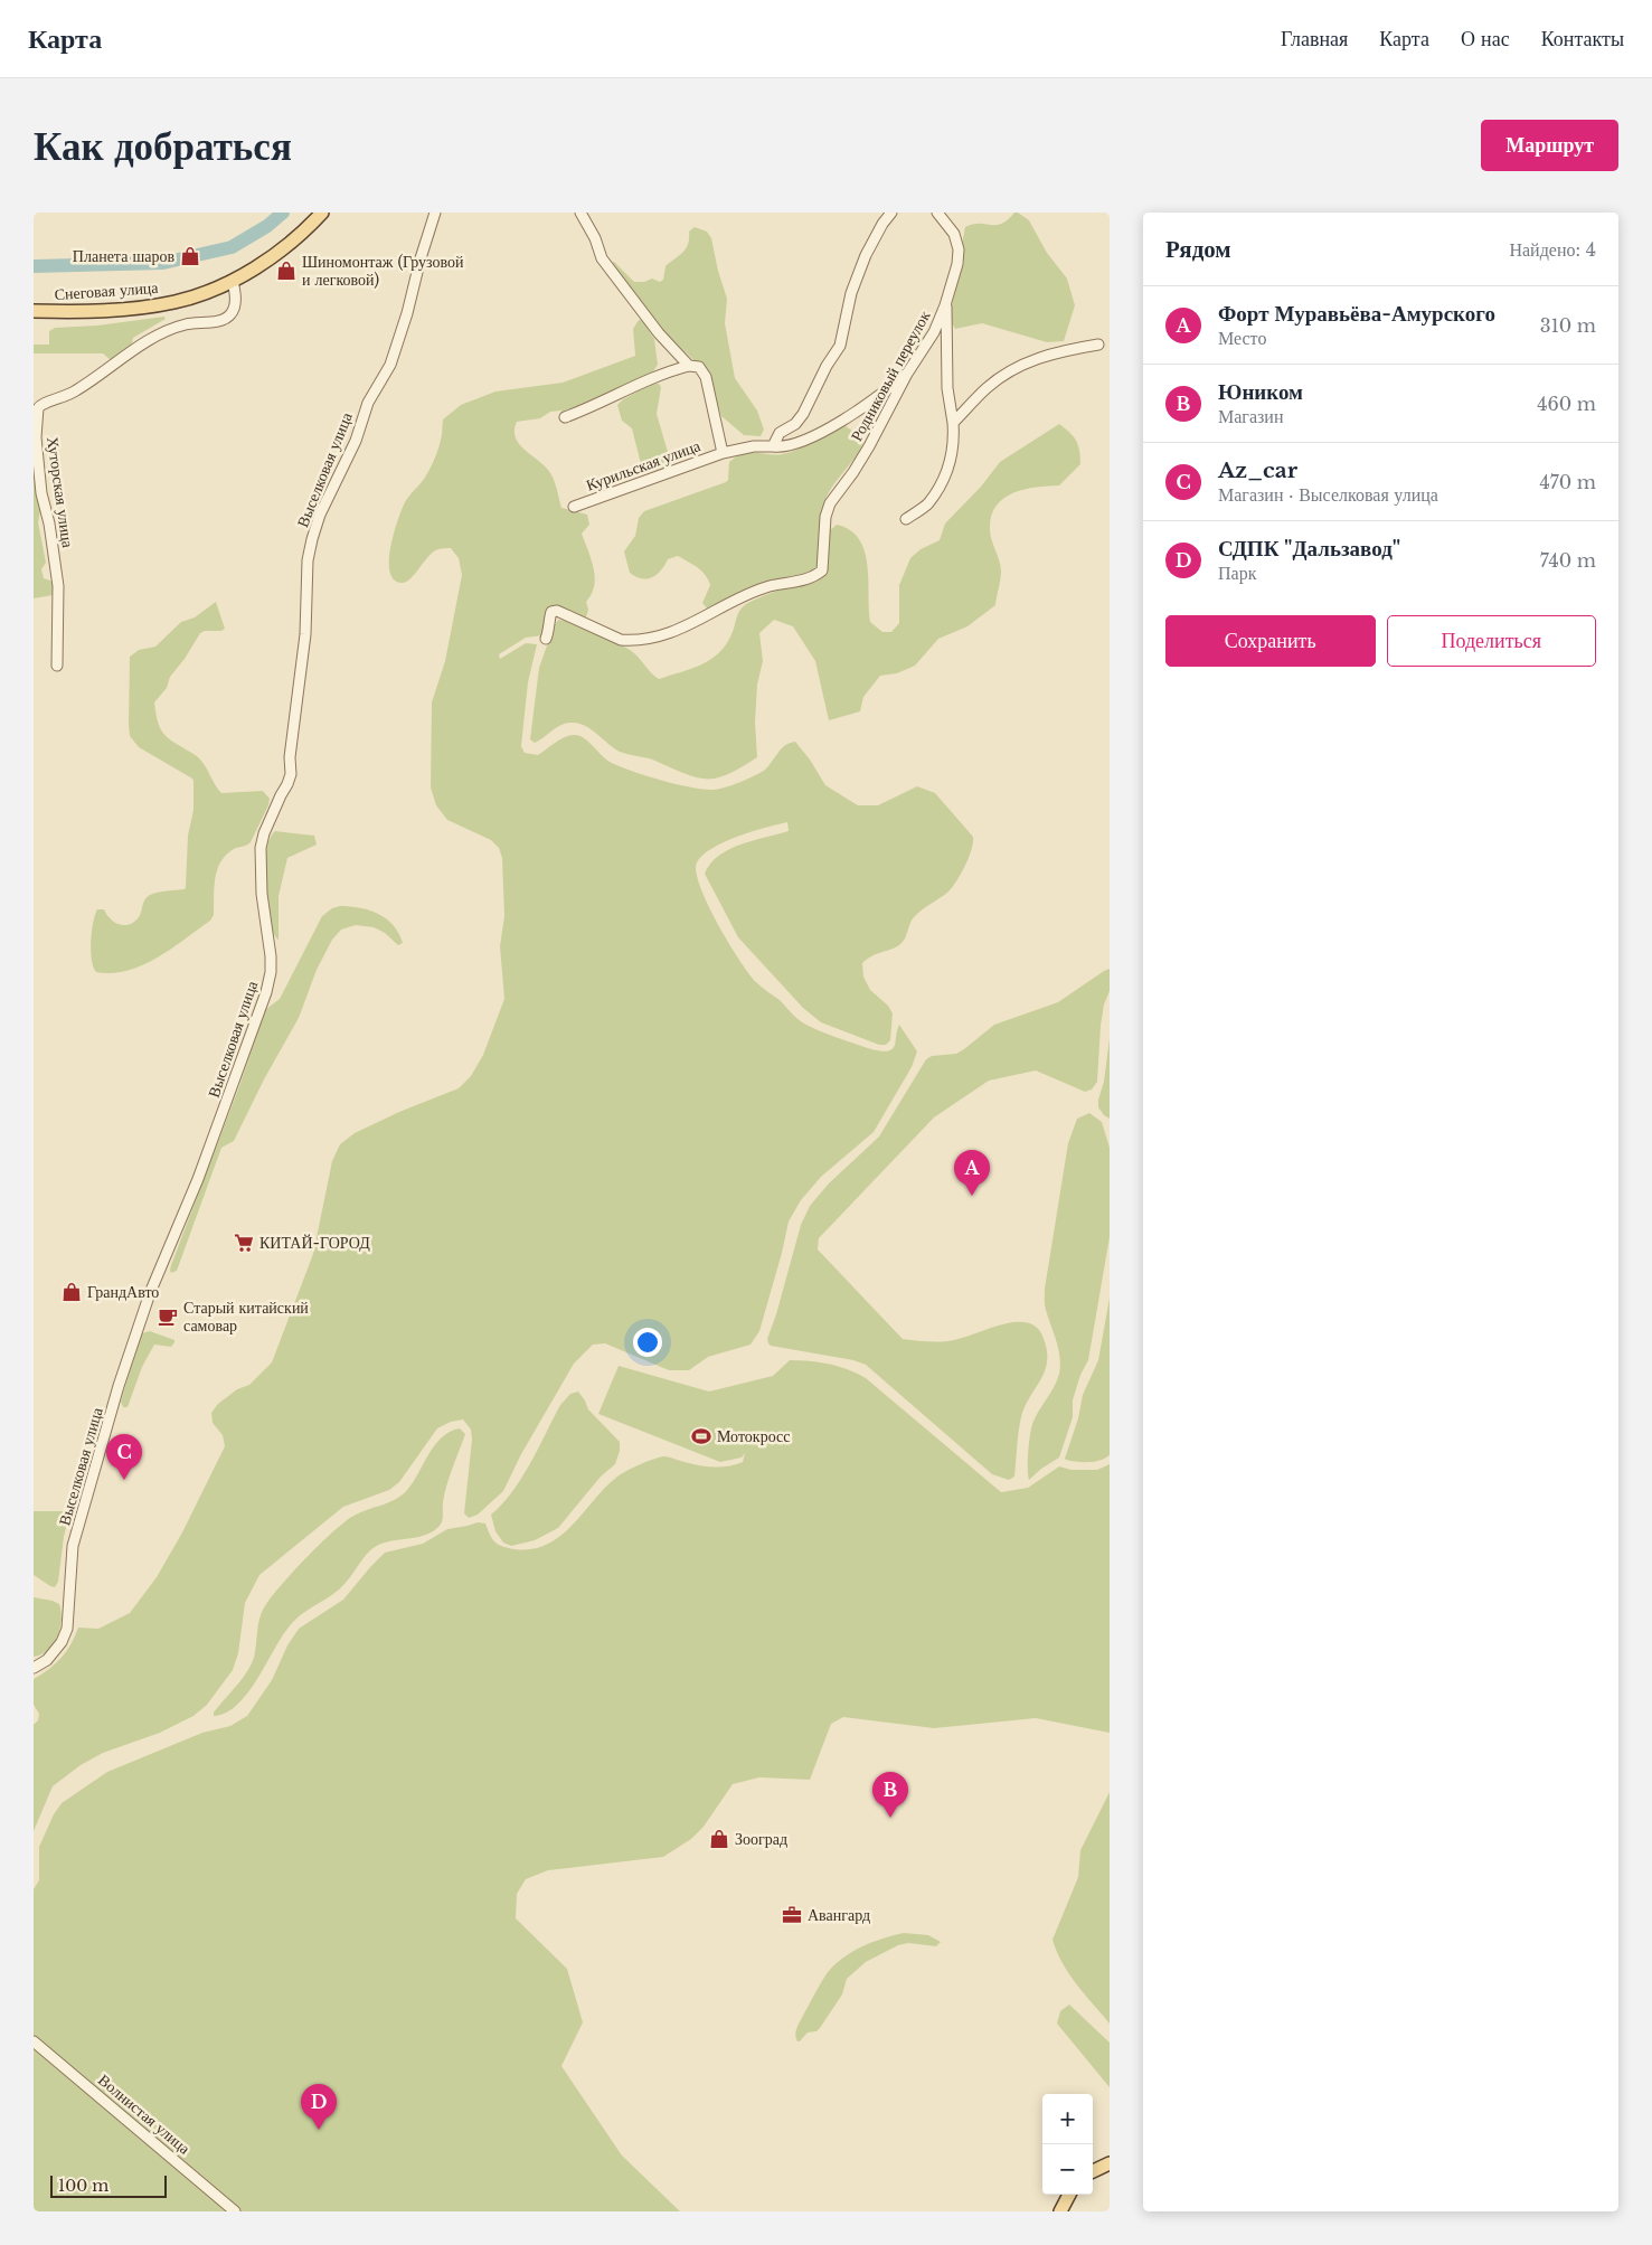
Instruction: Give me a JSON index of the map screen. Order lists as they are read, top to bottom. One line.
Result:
{"streets":{"main road":["Снеговая улица"],"street":["Родниковый переулок","Курильская улица","Выселковая улица","Хуторская улица","Волнистая улица"]},"crossings":[["Снеговая улица","Хуторская улица"],["Родниковый переулок","Курильская улица"]],"places":{"shop":["Планета шаров","Шиномонтаж (Грузовой и легковой)","ГрандАвто","Зооград"],"supermarket":["КИТАЙ-ГОРОД"],"cafe":["Старый китайский самовар"],"sports":["Мотокросс"],"office":["Авангард"]},"scale_bar":"100 m","page":{"header":"Карта","nav":["Главная","Карта","О нас","Контакты"],"buttons":["Маршрут",["Сохранить","Поделиться"]],"title":"Как добраться","heading":["Рядом","Найдено: 4"],"list":[{"mark":"A","name":"Форт Муравьёва-Амурского","note":"Место","value":"310 m"},{"mark":"B","name":"Юником","note":"Магазин","value":"460 m"},{"mark":"C","name":"Az_car","note":"Магазин · Выселковая улица","value":"470 m"},{"mark":"D","name":"СДПК \"Дальзавод\"","note":"Парк","value":"740 m"}],"pins":["A","C","B","D"],"map_buttons":["+","−"],"scale":"100 m"}}
